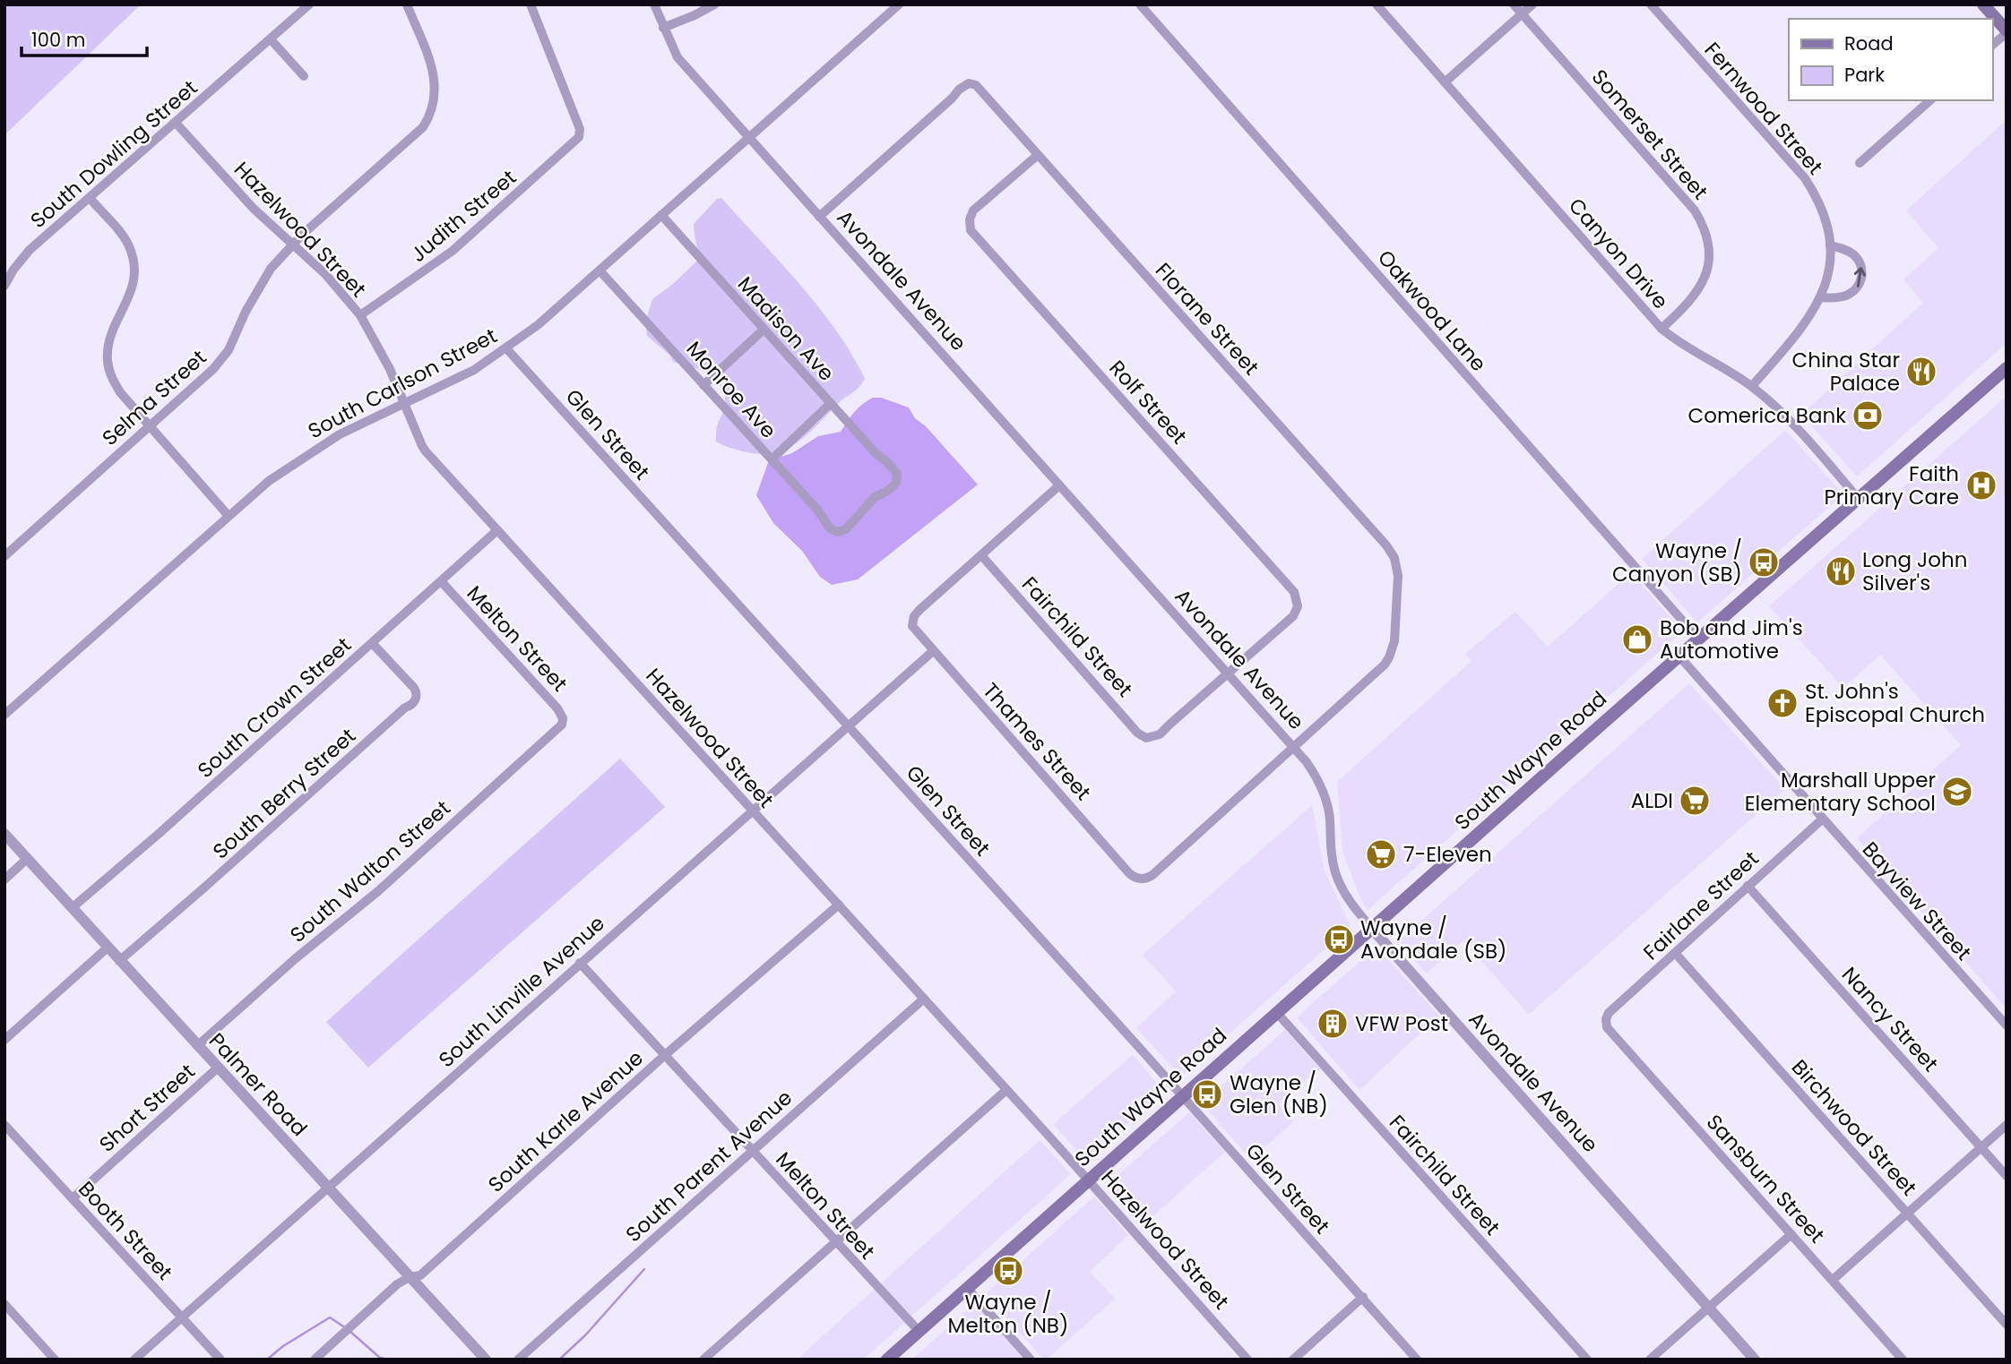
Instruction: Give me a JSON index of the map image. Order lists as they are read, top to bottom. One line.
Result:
{"streets":{"main road":["South Wayne Road"],"street":["Fernwood Street","Somerset Street","South Dowling Street","Judith Street","Hazelwood Street","Canyon Drive","Avondale Avenue","Oakwood Lane","Florane Street","Madison Ave","South Carlson Street","Monroe Ave","Selma Street","Rolf Street","Glen Street","Fairchild Street","Melton Street","South Crown Street","Thames Street","South Berry Street","South Walton Street","Bayview Street","Fairlane Street","South Linville Avenue","Nancy Street","Palmer Road","Short Street","South Karle Avenue","Birchwood Street","South Parent Avenue","Sansburn Street","Booth Street"]},"crossings":[["Fernwood Street","Canyon Drive"],["Somerset Street","Canyon Drive"],["South Dowling Street","Hazelwood Street"],["Judith Street","Hazelwood Street"],["Hazelwood Street","South Carlson Street"],["Hazelwood Street","Selma Street"],["Hazelwood Street","South Crown Street"],["Hazelwood Street","South Wayne Road"],["Hazelwood Street","South Linville Avenue"],["Hazelwood Street","South Karle Avenue"],["Hazelwood Street","South Parent Avenue"],["Canyon Drive","South Wayne Road"],["Avondale Avenue","Florane Street"],["Avondale Avenue","South Carlson Street"],["Avondale Avenue","Rolf Street"],["Avondale Avenue","Fairchild Street"],["Avondale Avenue","Thames Street"],["Avondale Avenue","South Wayne Road"],["Oakwood Lane","South Wayne Road"],["Florane Street","Rolf Street"],["Florane Street","Thames Street"],["Madison Ave","South Carlson Street"],["Madison Ave","Monroe Ave"],["South Carlson Street","Monroe Ave"],["South Carlson Street","Glen Street"],["Rolf Street","Fairchild Street"],["Glen Street","South Wayne Road"],["Glen Street","South Linville Avenue"],["Fairchild Street","Thames Street"],["Fairchild Street","South Wayne Road"],["Melton Street","South Crown Street"],["Melton Street","South Wayne Road"],["Melton Street","South Walton Street"],["Melton Street","South Linville Avenue"],["Melton Street","South Karle Avenue"],["Melton Street","South Parent Avenue"],["South Crown Street","South Berry Street"],["South Crown Street","Palmer Road"],["Thames Street","South Linville Avenue"],["South Wayne Road","Bayview Street"],["South Berry Street","Palmer Road"],["South Walton Street","Palmer Road"],["Bayview Street","Fairlane Street"],["Fairlane Street","Nancy Street"],["Fairlane Street","Birchwood Street"],["Fairlane Street","Sansburn Street"],["South Linville Avenue","Palmer Road"],["South Linville Avenue","Booth Street"],["Palmer Road","Short Street"],["Palmer Road","South Karle Avenue"],["Short Street","Booth Street"]],"places":{"restaurant":["China Star Palace","Long John Silver's"],"bank":["Comerica Bank"],"hospital":["Faith Primary Care"],"bus stop":["Wayne / Canyon (SB)","Wayne / Avondale (SB)","Wayne / Glen (NB)","Wayne / Melton (NB)"],"shop":["Bob and Jim's Automotive"],"church":["St. John's Episcopal Church"],"school or university":["Marshall Upper Elementary School"],"supermarket":["ALDI","7-Eleven"],"building":["VFW Post"]},"legend":["Road","Park"],"scale_bar":"100 m"}
